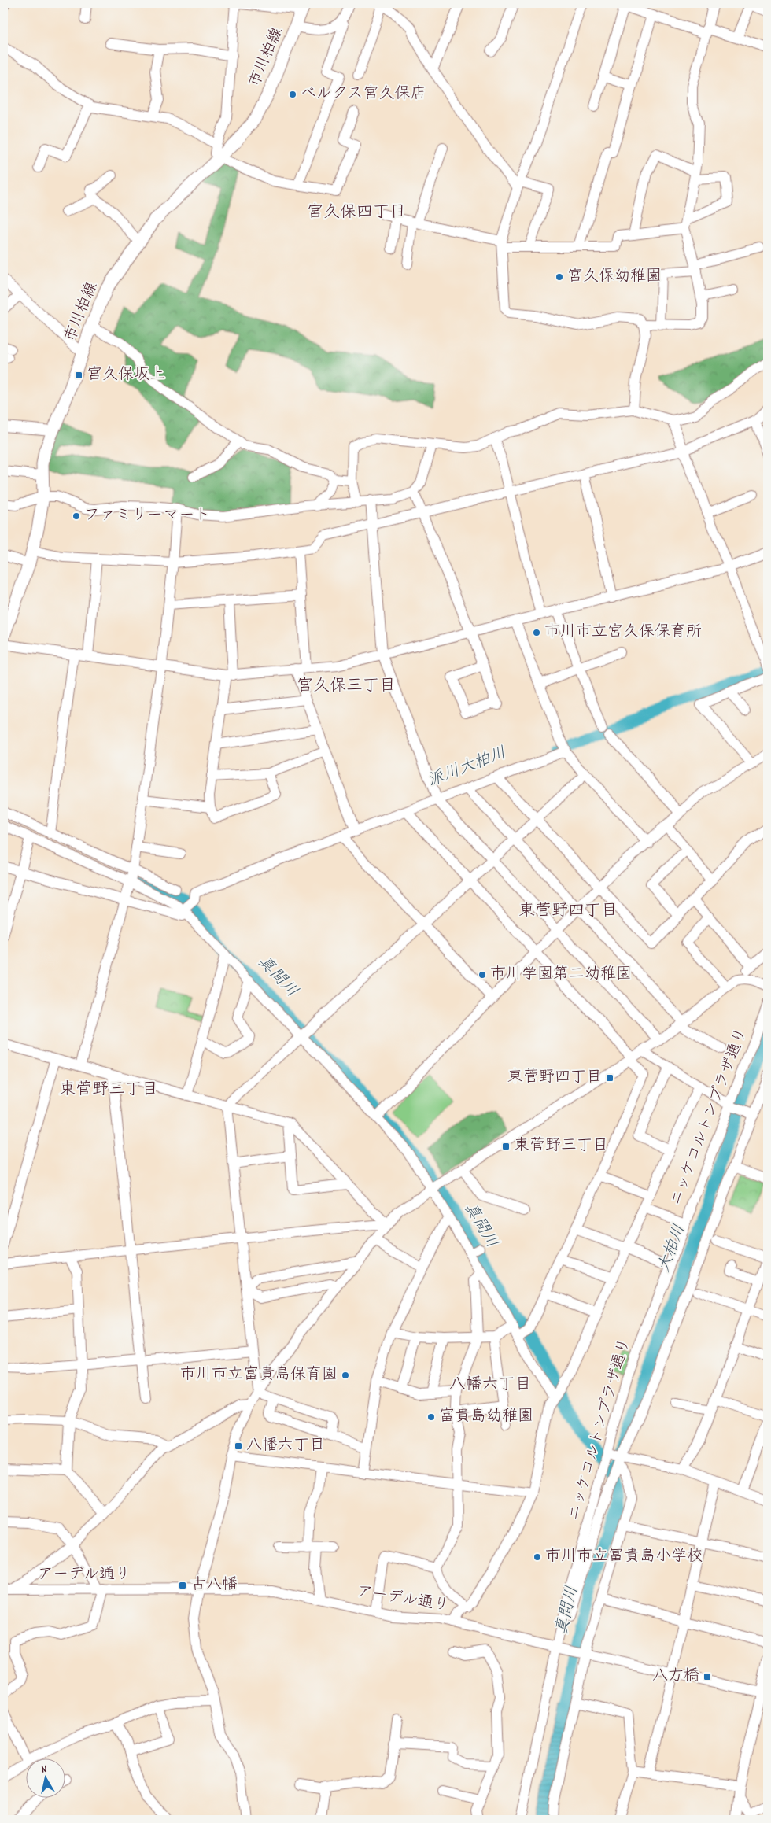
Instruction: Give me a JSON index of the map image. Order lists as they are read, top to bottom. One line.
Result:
{"streets":{"main road":["市川柏線"],"street":["ニッケコルトンプラザ通り","アーデル通り"]},"crossings":[["ニッケコルトンプラザ通り","アーデル通り"]],"districts":["宮久保四丁目","宮久保三丁目","東菅野四丁目","東菅野三丁目","八幡六丁目"],"water":["派川大柏川","真間川","大柏川"],"places":{"other":["ベルクス宮久保店","宮久保幼稚園","ファミリーマート","市川市立宮久保保育所","市川学園第二幼稚園","市川市立富貴島保育園","富貴島幼稚園","市川市立冨貴島小学校"],"transit":["宮久保坂上","東菅野四丁目","東菅野三丁目","八幡六丁目","古八幡","八方橋"]},"north":"top"}
